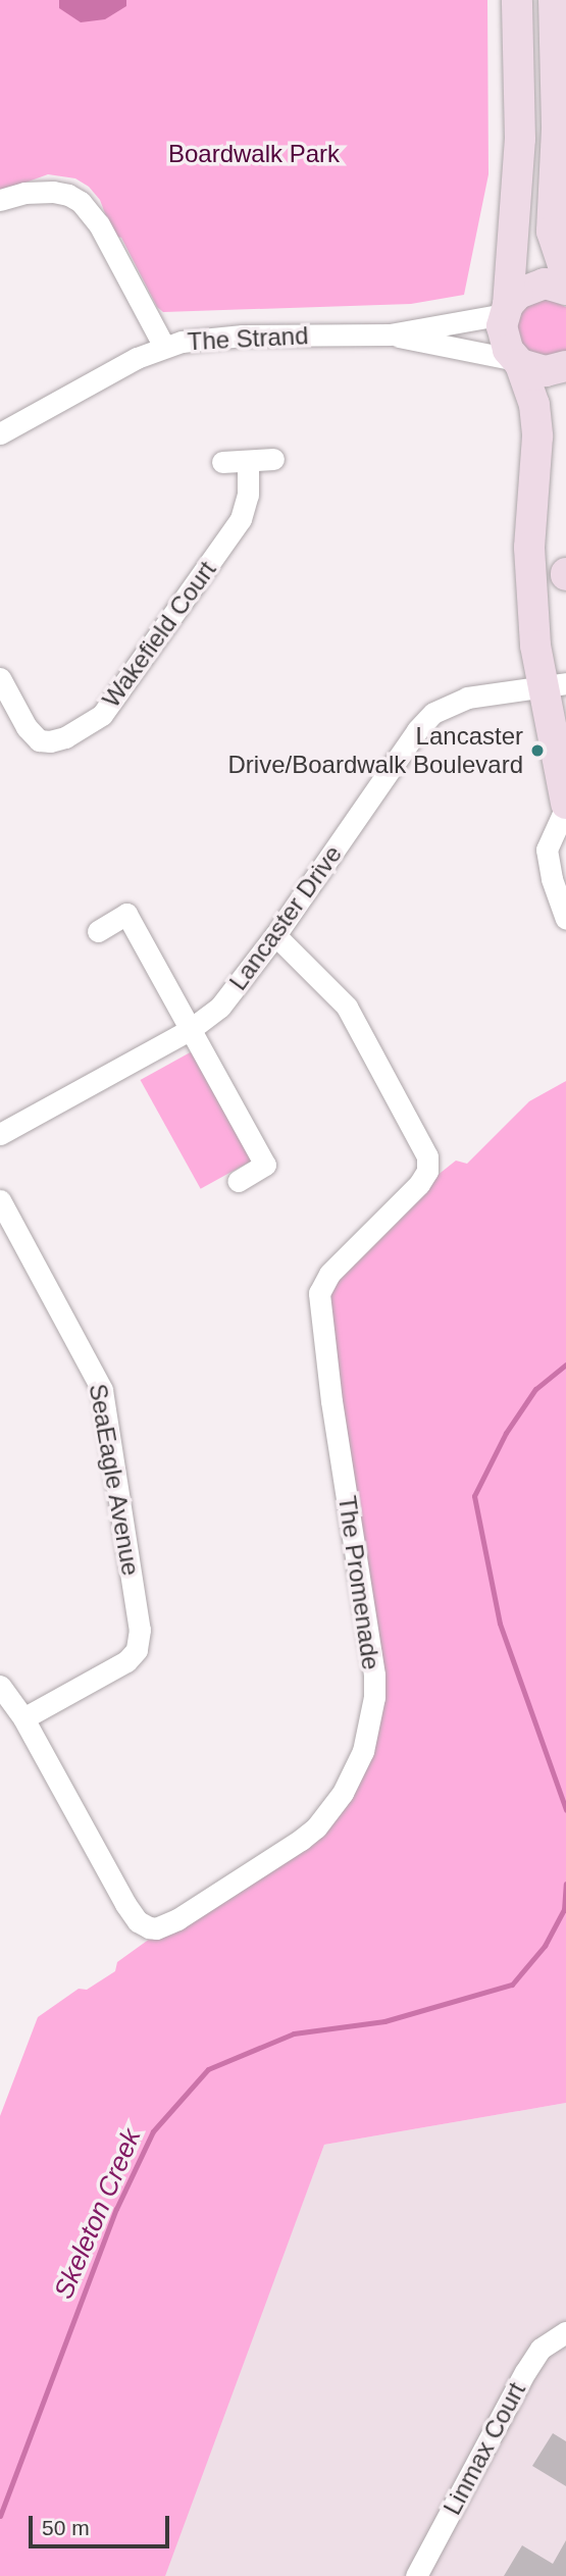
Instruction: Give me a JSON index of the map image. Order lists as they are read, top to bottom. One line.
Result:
{"streets":{"street":["The Strand","Wakefield Court","Lancaster Drive","SeaEagle Avenue","The Promenade","Linmax Court"]},"crossings":[["Lancaster Drive","The Promenade"],["SeaEagle Avenue","The Promenade"]],"water":["Skeleton Creek"],"parks":["Boardwalk Park"],"places":["Lancaster Drive/Boardwalk Boulevard"],"scale_bar":"50 m"}
